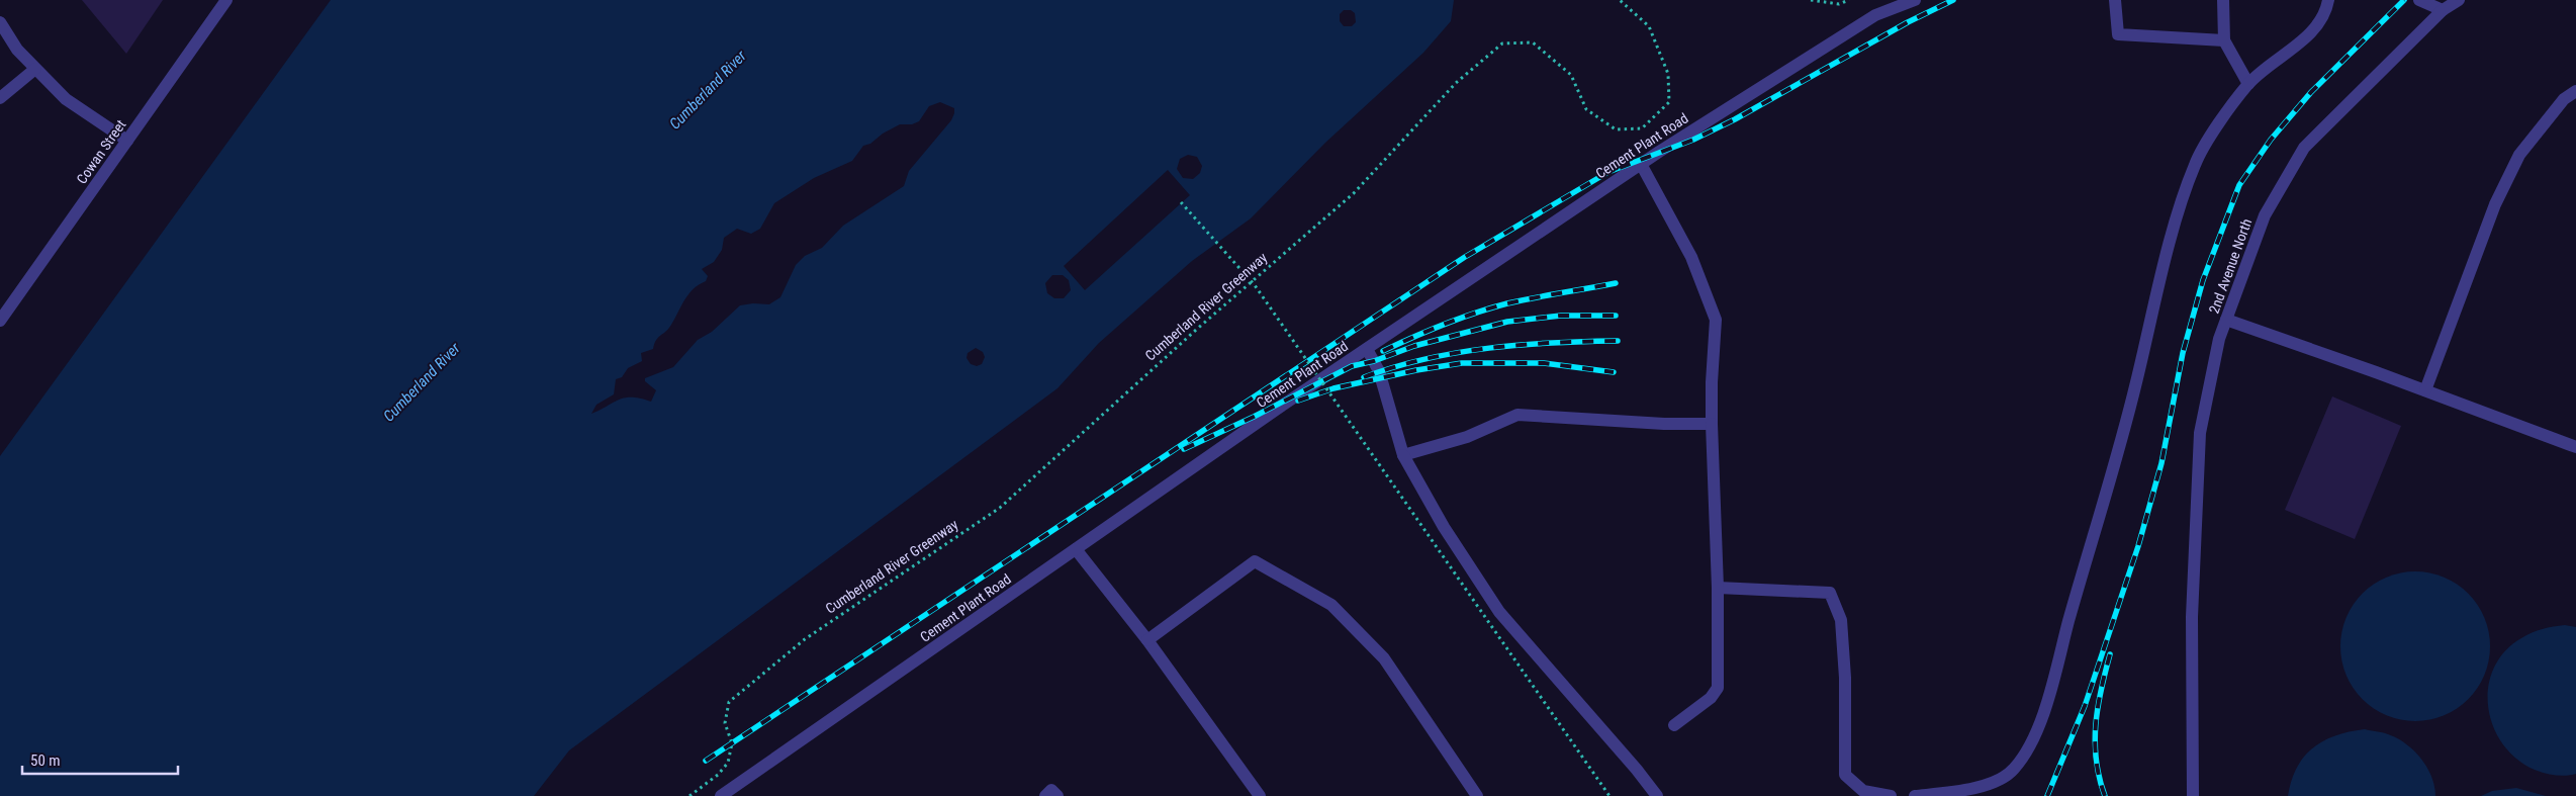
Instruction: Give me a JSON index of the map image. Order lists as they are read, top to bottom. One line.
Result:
{"streets":{"street":["Cement Plant Road","Cowan Street","2nd Avenue North"],"path":["Cumberland River Greenway"]},"water":["Cumberland River"],"scale_bar":"50 m"}
